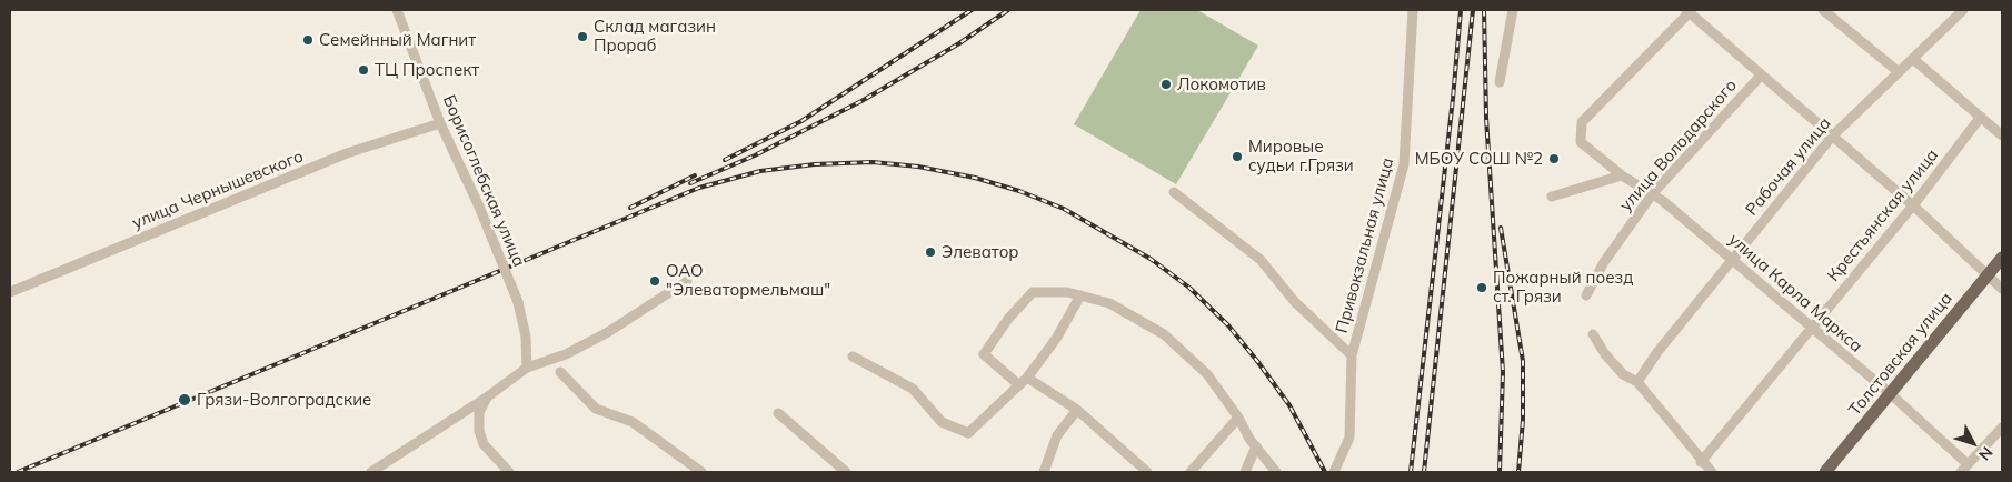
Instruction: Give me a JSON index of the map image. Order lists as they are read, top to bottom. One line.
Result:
{"streets":{"main road":["Толстовская улица"],"street":["улица Володарского","Рабочая улица","Борисоглебская улица","улица Чернышевского","Крестьянская улица","Привокзальная улица","улица Карла Маркса"]},"crossings":[["улица Володарского","улица Карла Маркса"],["Рабочая улица","улица Карла Маркса"],["Борисоглебская улица","улица Чернышевского"],["Крестьянская улица","улица Карла Маркса"],["улица Карла Маркса","Толстовская улица"]],"places":["Склад магазин Прораб","Семейнный Магнит","ТЦ Проспект","Локомотив","Мировые судьи г.Грязи","МБОУ СОШ №2","Элеватор","ОАО \"Элеватормельмаш\"","Пожарный поезд ст. Грязи","Грязи-Волгоградские"],"north":"bottom right"}
